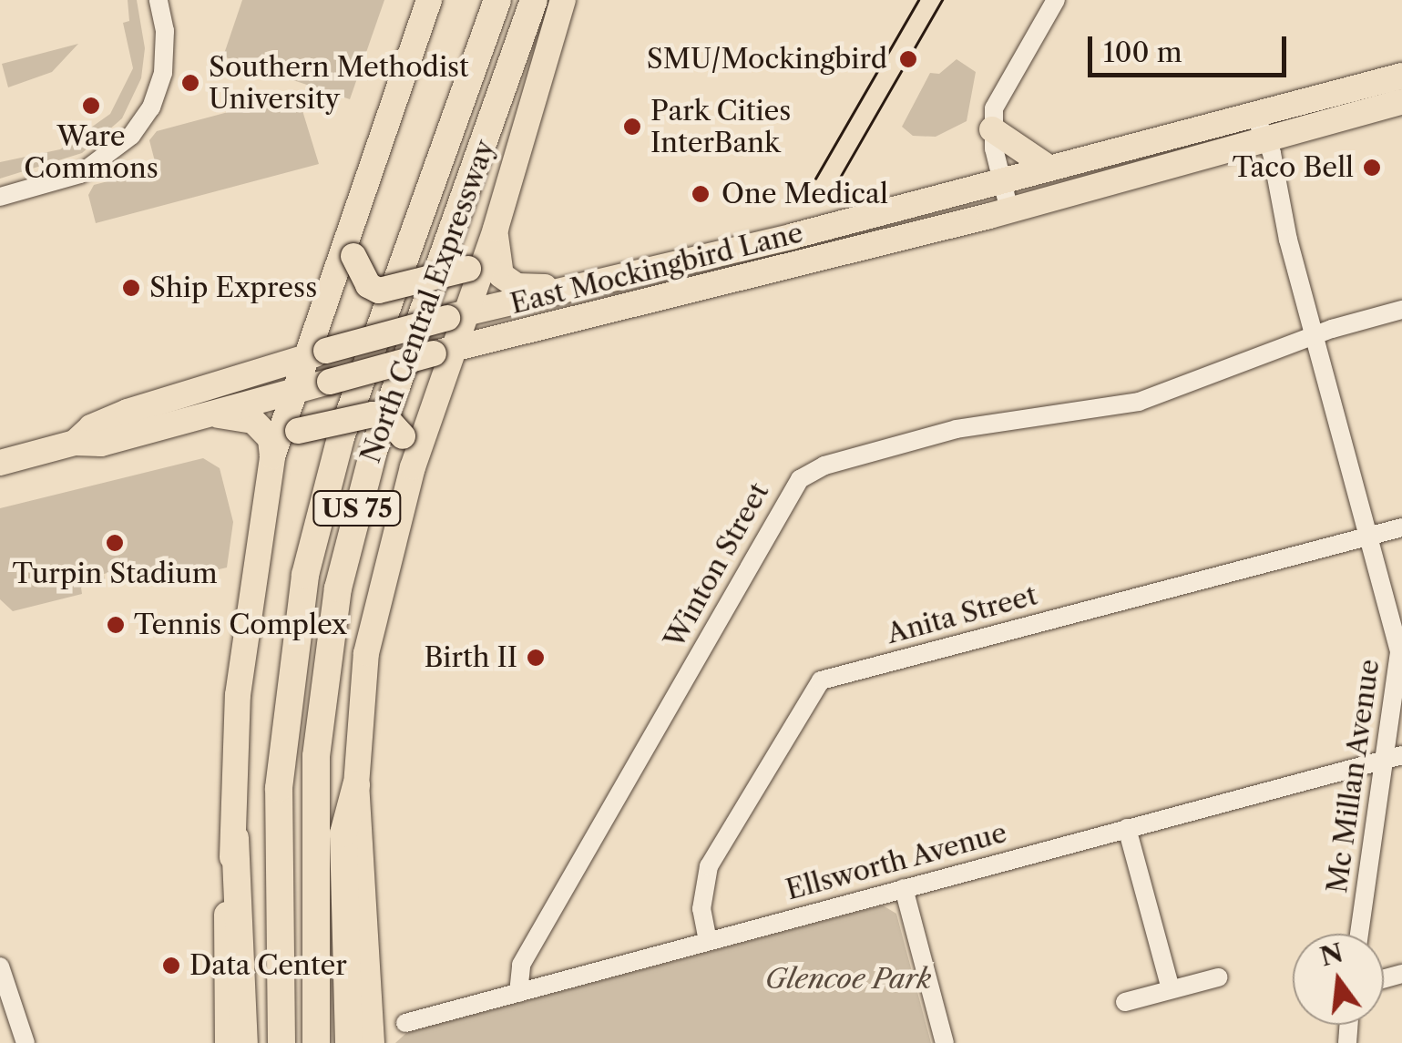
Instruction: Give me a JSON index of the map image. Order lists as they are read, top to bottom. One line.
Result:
{"streets":{"highway":["North Central Expressway","US 75"],"main road":["East Mockingbird Lane"],"street":["Winton Street","Anita Street","Mc Millan Avenue","Ellsworth Avenue"]},"crossings":[["East Mockingbird Lane","North Central Expressway"],["East Mockingbird Lane","Mc Millan Avenue"],["Winton Street","Mc Millan Avenue"],["Winton Street","Ellsworth Avenue"],["Anita Street","Mc Millan Avenue"],["Anita Street","Ellsworth Avenue"],["Mc Millan Avenue","Ellsworth Avenue"]],"parks":["Glencoe Park"],"places":["SMU/Mockingbird","Southern Methodist University","Ware Commons","Park Cities InterBank","Taco Bell","One Medical","Ship Express","Turpin Stadium","Tennis Complex","Birth II","Data Center"],"scale_bar":"100 m","north":"top"}
